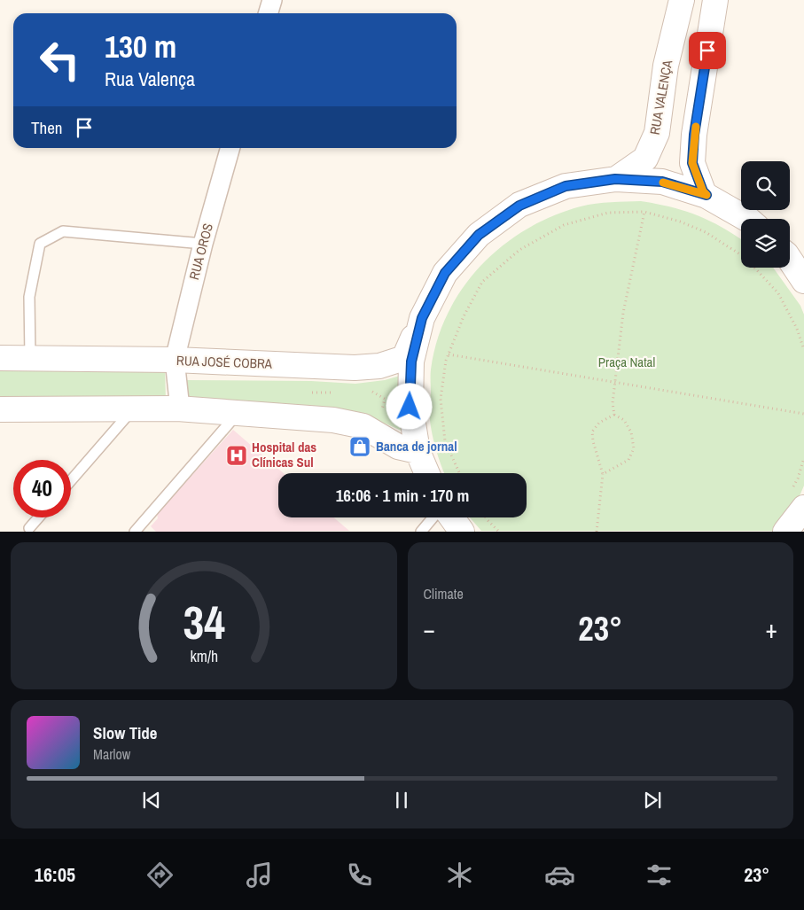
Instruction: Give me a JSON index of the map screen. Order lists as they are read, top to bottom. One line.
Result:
{"streets":{"street":["RUA VALENÇA","RUA OROS","RUA JOSÉ COBRA"]},"crossings":[["RUA OROS","RUA JOSÉ COBRA"]],"parks":["Praça Natal"],"places":{"shop":["Banca de jornal"],"hospital":["Hospital das Clínicas Sul"]},"page":{"turn":["130 m","Rua Valença"],"then":"Then","limit":"40","trip":"16:06 · 1 min · 170 m","tile":"Climate","heat":["−","23°","+"],"song":["Slow Tide","Marlow"],"tabs":["16:05","23°"],"gauge":["34","km/h"]}}
